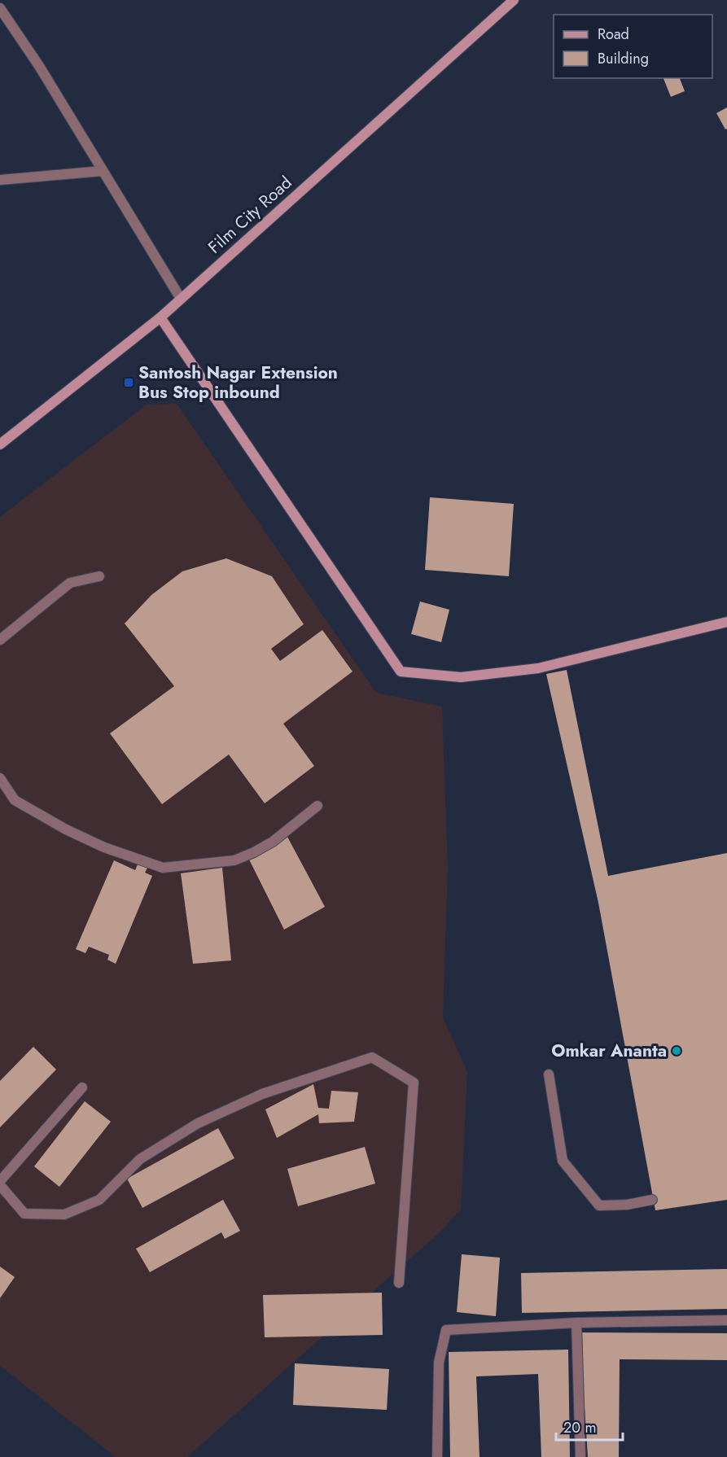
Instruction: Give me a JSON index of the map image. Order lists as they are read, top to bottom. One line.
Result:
{"streets":{"street":["Film City Road"]},"places":{"transit":["Santosh Nagar Extension Bus Stop inbound"],"other":["Omkar Ananta"]},"legend":["Road","Building"],"scale_bar":"20 m"}
